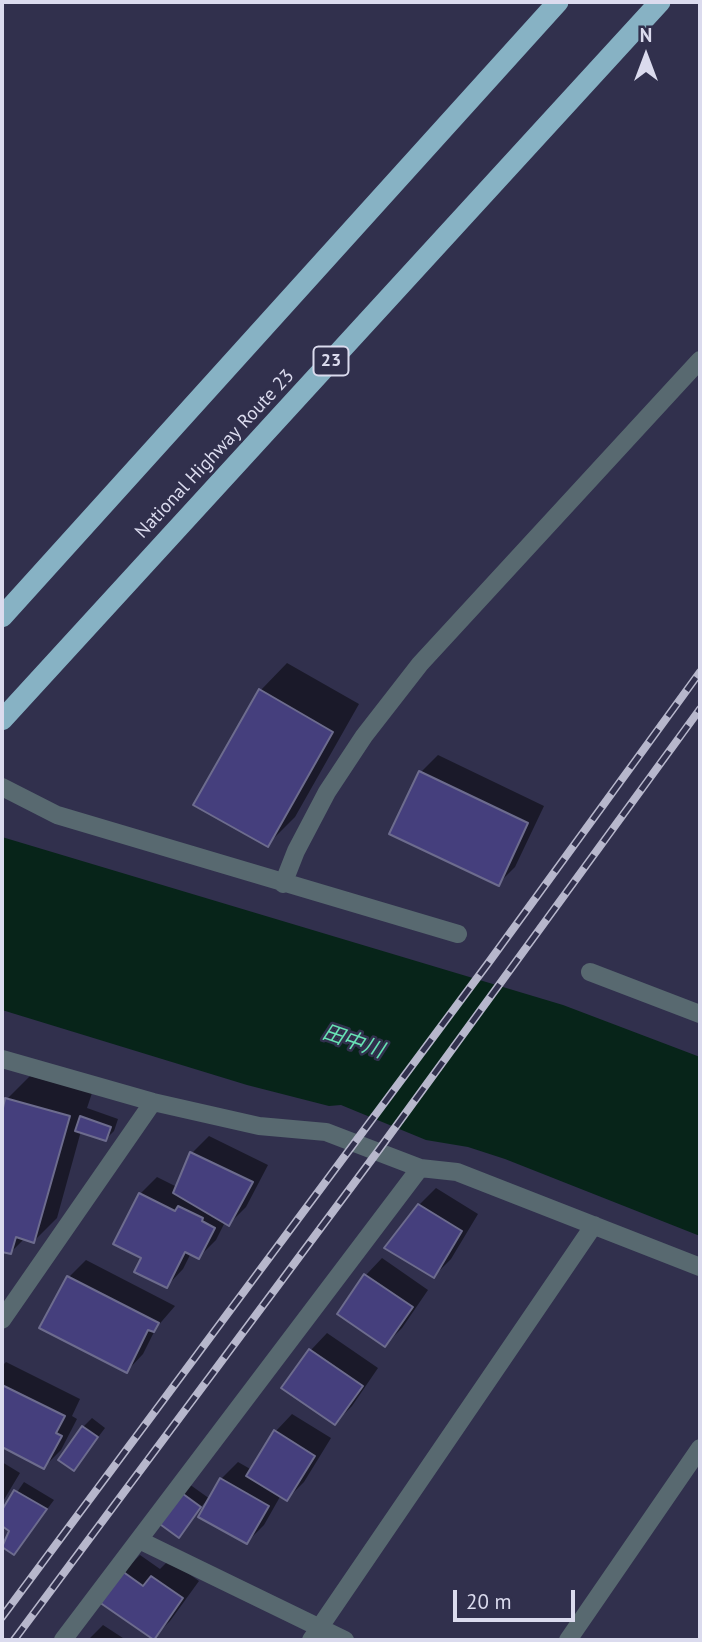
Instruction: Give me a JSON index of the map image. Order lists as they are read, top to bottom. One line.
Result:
{"streets":{"highway":["23","National Highway Route 23"]},"water":["田中川"],"scale_bar":"20 m","north":"top"}
